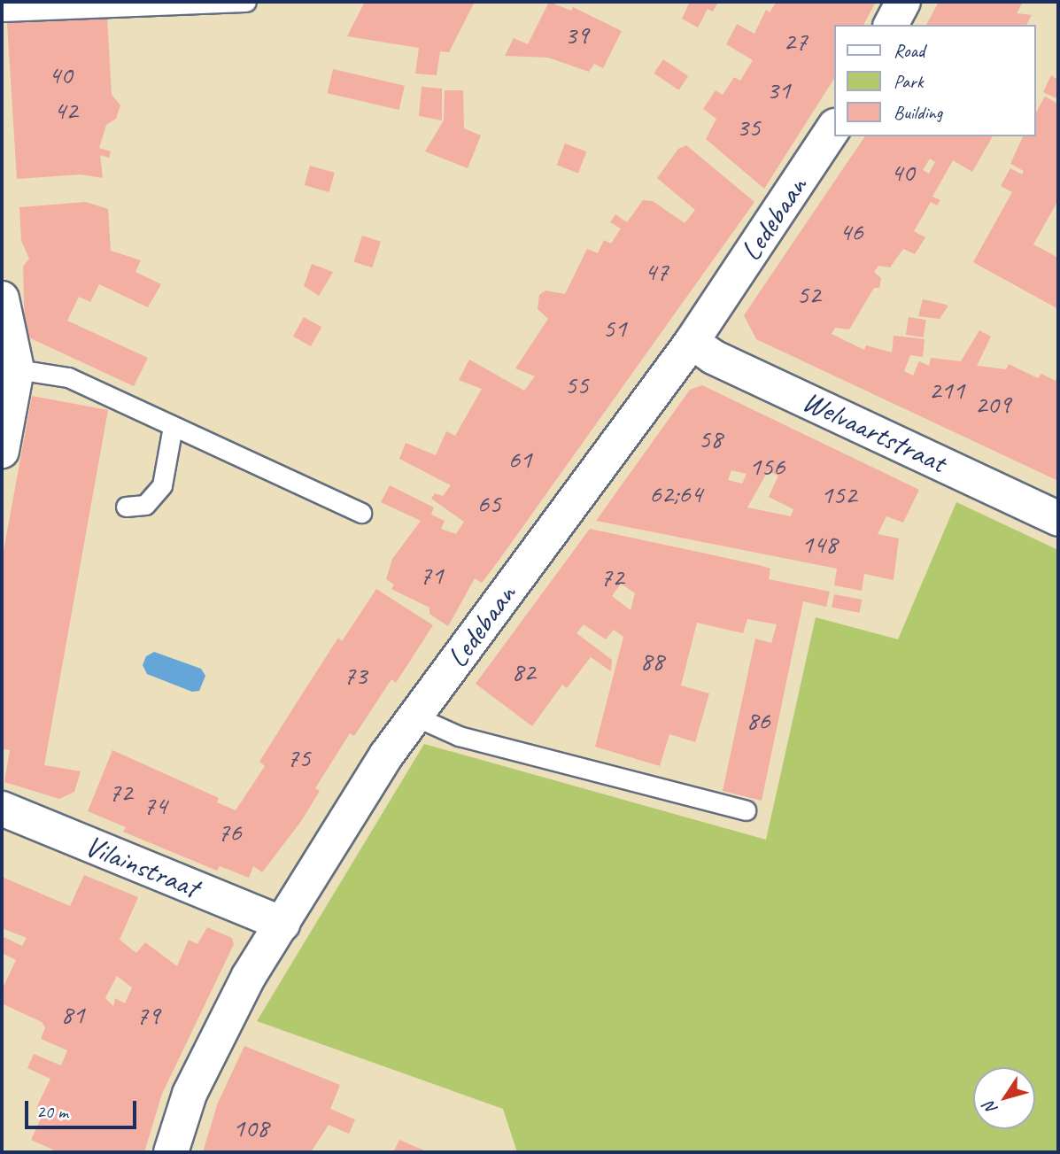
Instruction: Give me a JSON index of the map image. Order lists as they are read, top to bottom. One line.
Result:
{"streets":{"street":["Ledebaan","Welvaartstraat","Vilainstraat"]},"crossings":[["Ledebaan","Welvaartstraat"],["Ledebaan","Vilainstraat"]],"house_numbers":["39","27","40","31","42","35","40","46","47","52","51","55","211","209","58","61","156","62;64","152","65","148","71","72","88","82","73","86","75","72","74","76","81","79","108"],"legend":["Road","Park","Building"],"scale_bar":"20 m","north":"bottom left"}
